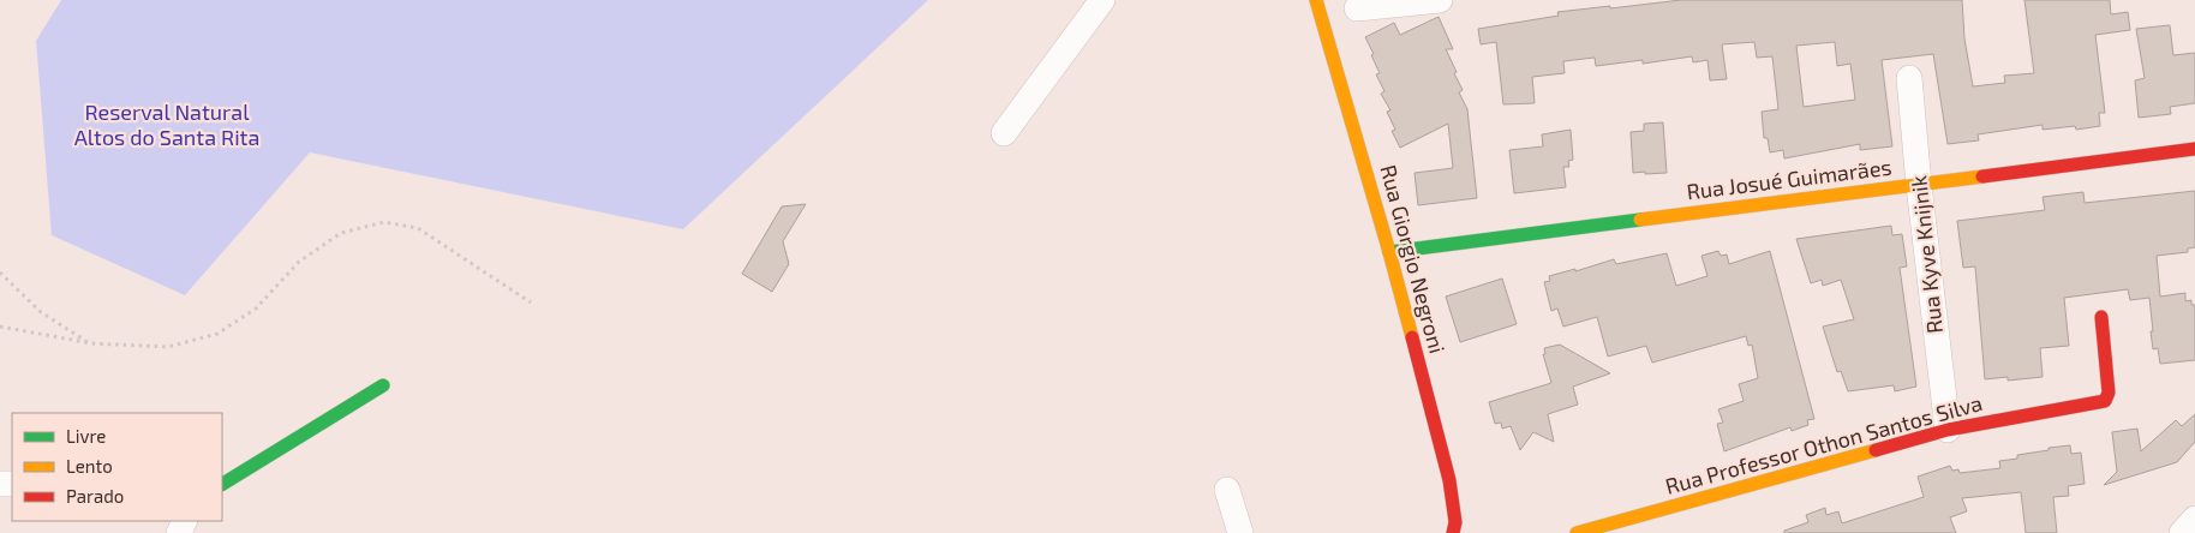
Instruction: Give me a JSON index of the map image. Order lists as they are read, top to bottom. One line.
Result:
{"streets":{"street":["Rua Josué Guimarães","Rua Kyve Knijnik","Rua Giorgio Negroni","Rua Professor Othon Santos Silva"]},"crossings":[["Rua Josué Guimarães","Rua Kyve Knijnik"],["Rua Josué Guimarães","Rua Giorgio Negroni"],["Rua Kyve Knijnik","Rua Professor Othon Santos Silva"]],"parks":["Reserval Natural Altos do Santa Rita"],"legend":["Livre","Lento","Parado"]}
